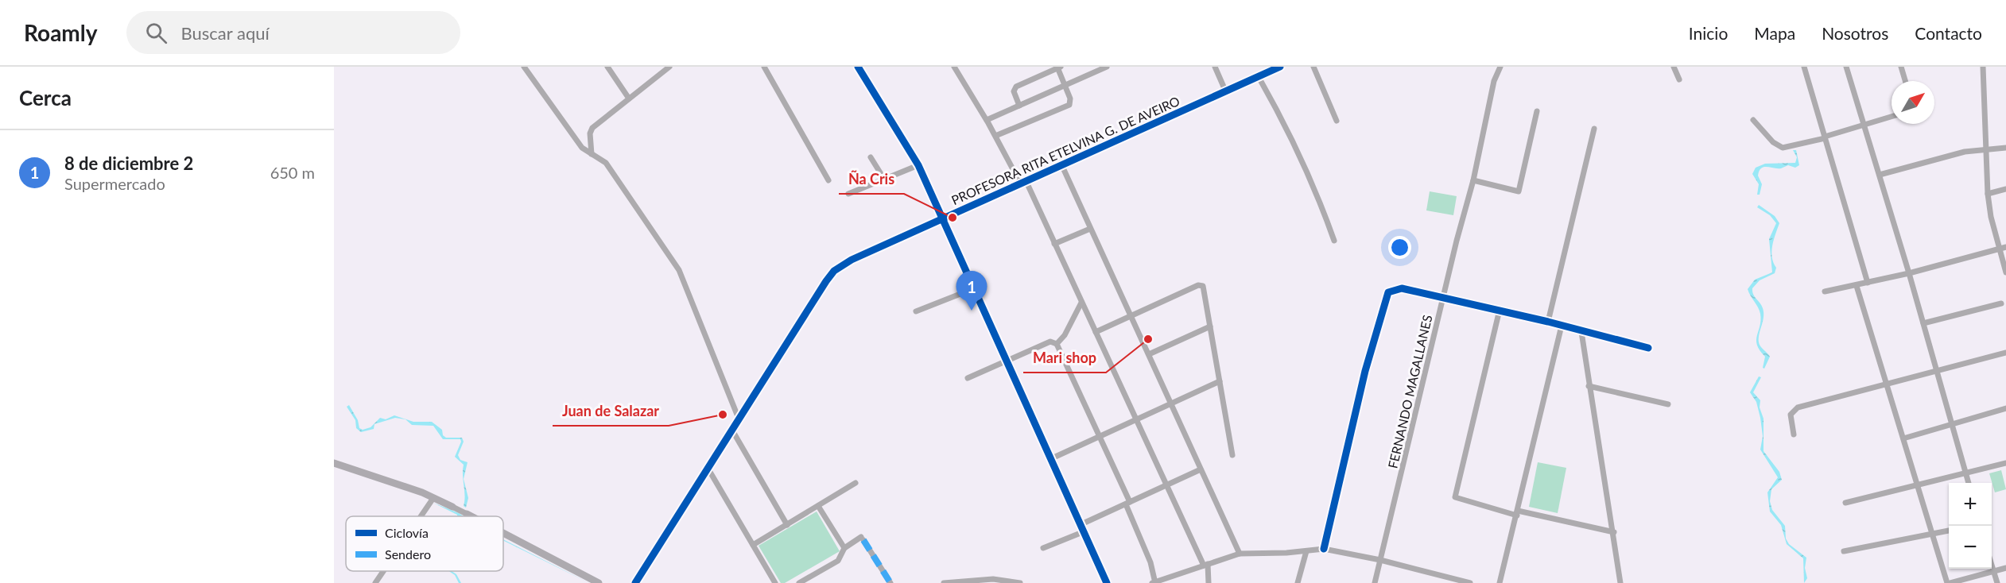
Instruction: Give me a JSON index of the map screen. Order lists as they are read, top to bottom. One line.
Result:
{"streets":{"street":["PROFESORA RITA ETELVINA G. DE AVEIRO","FERNANDO MAGALLANES"]},"places":["Ña Cris","Mari shop","Juan de Salazar"],"legend":["Ciclovía","Sendero"],"north":"top right","page":{"header":"Roamly","search":"Buscar aquí","nav":["Inicio","Mapa","Nosotros","Contacto"],"heading":"Cerca","list":[{"mark":"1","name":"8 de diciembre 2","note":"Supermercado","value":"650 m"}],"pins":"1","map_buttons":["+","−"]}}
